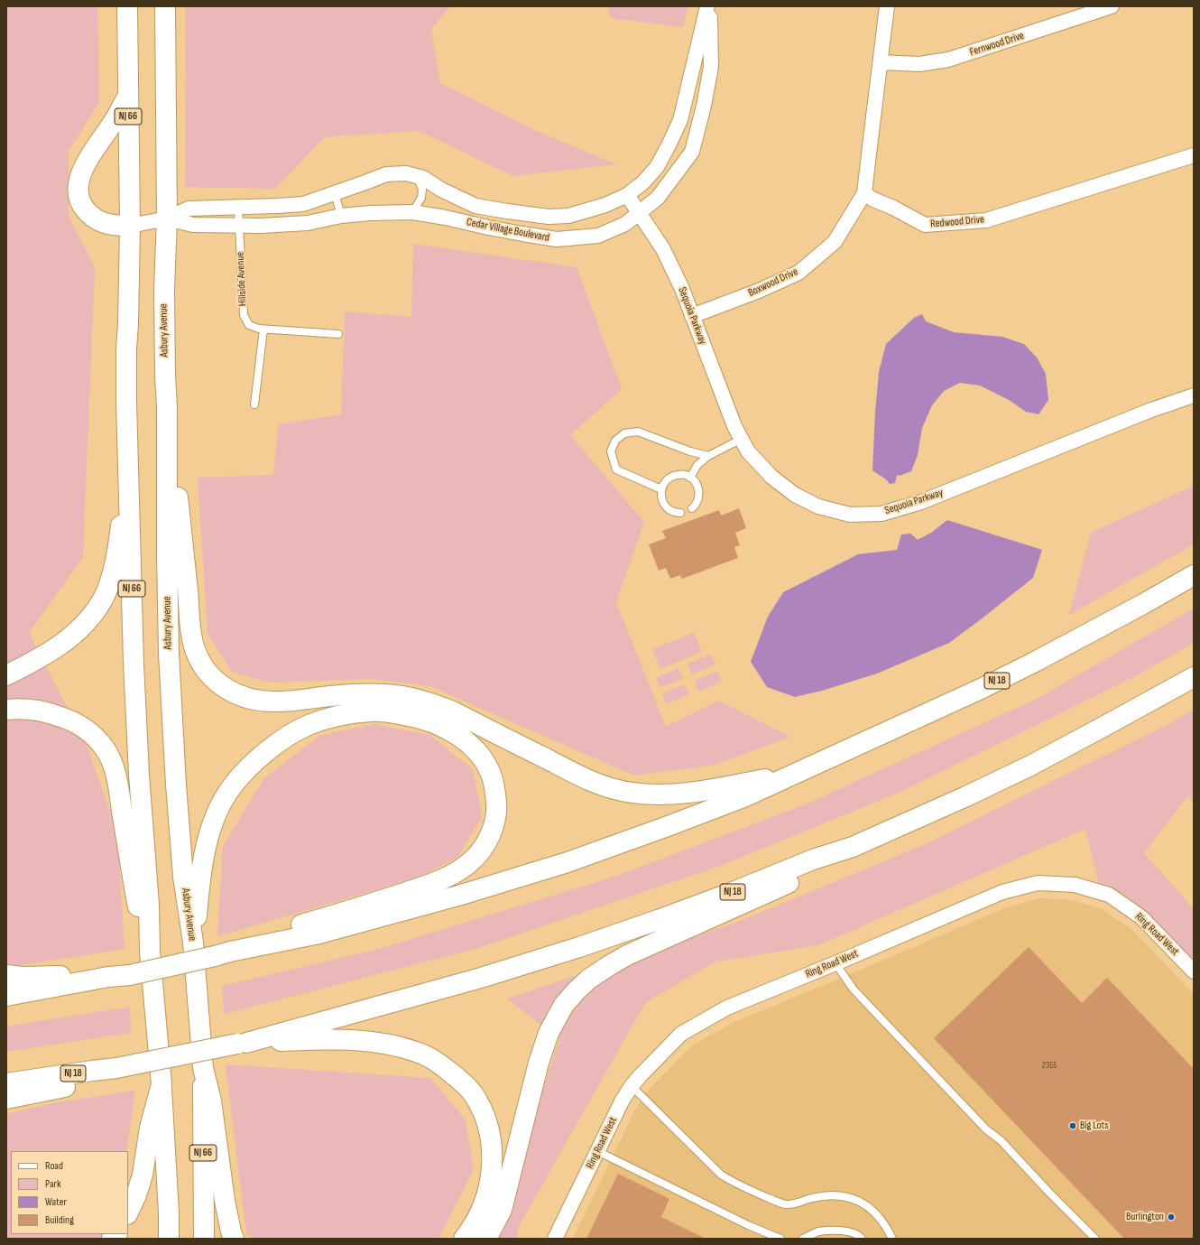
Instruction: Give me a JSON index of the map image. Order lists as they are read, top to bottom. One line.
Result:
{"streets":{"main road":["NJ 66","Asbury Avenue","NJ 18"],"street":["Fernwood Drive","Redwood Drive","Cedar Village Boulevard","Boxwood Drive","Sequoia Parkway","Ring Road West"],"lane":["Hillside Avenue"]},"crossings":[["NJ 66","Cedar Village Boulevard"],["Redwood Drive","Boxwood Drive"],["Cedar Village Boulevard","Hillside Avenue"],["Cedar Village Boulevard","Sequoia Parkway"],["Cedar Village Boulevard","Asbury Avenue"],["Boxwood Drive","Sequoia Parkway"]],"places":["Big Lots","Burlington"],"house_numbers":["2355"],"legend":["Road","Park","Water","Building"]}
